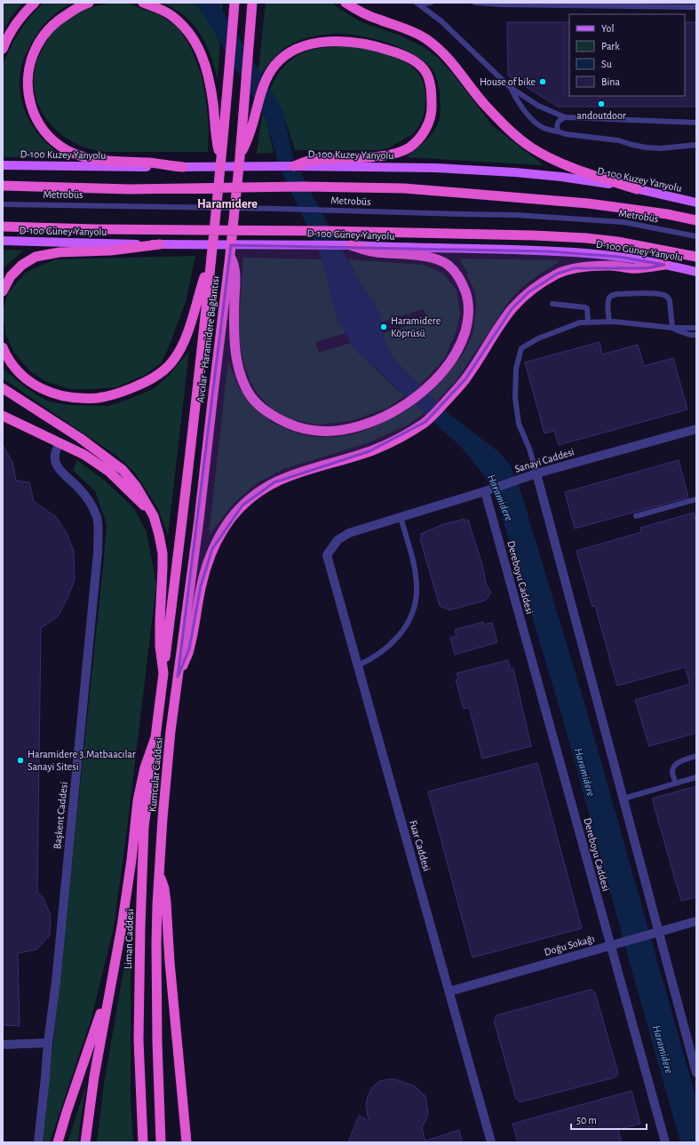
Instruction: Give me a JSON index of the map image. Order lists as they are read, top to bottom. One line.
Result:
{"streets":{"highway":["Avcılar - Haramidere Bağlantısı","Kumcular Caddesi","Liman Caddesi"],"main road":["D-100 Kuzey Yanyolu","D-100 Güney Yanyolu"],"street":["Sanayi Caddesi","Dereboyu Caddesi","Başkent Caddesi","Fuar Caddesi","Doğu Sokağı"],"lane":["Metrobüs"]},"crossings":[["Avcılar - Haramidere Bağlantısı","Kumcular Caddesi"],["Sanayi Caddesi","Dereboyu Caddesi"],["Sanayi Caddesi","Fuar Caddesi"],["Dereboyu Caddesi","Doğu Sokağı"],["Fuar Caddesi","Doğu Sokağı"]],"districts":["Haramidere"],"water":["Haramidere"],"places":["House of bike","andoutdoor","Haramidere Köprüsü","Haramidere 3.Matbaacılar Sanayi Sitesi"],"legend":["Yol","Park","Su","Bina"],"scale_bar":"50 m"}
